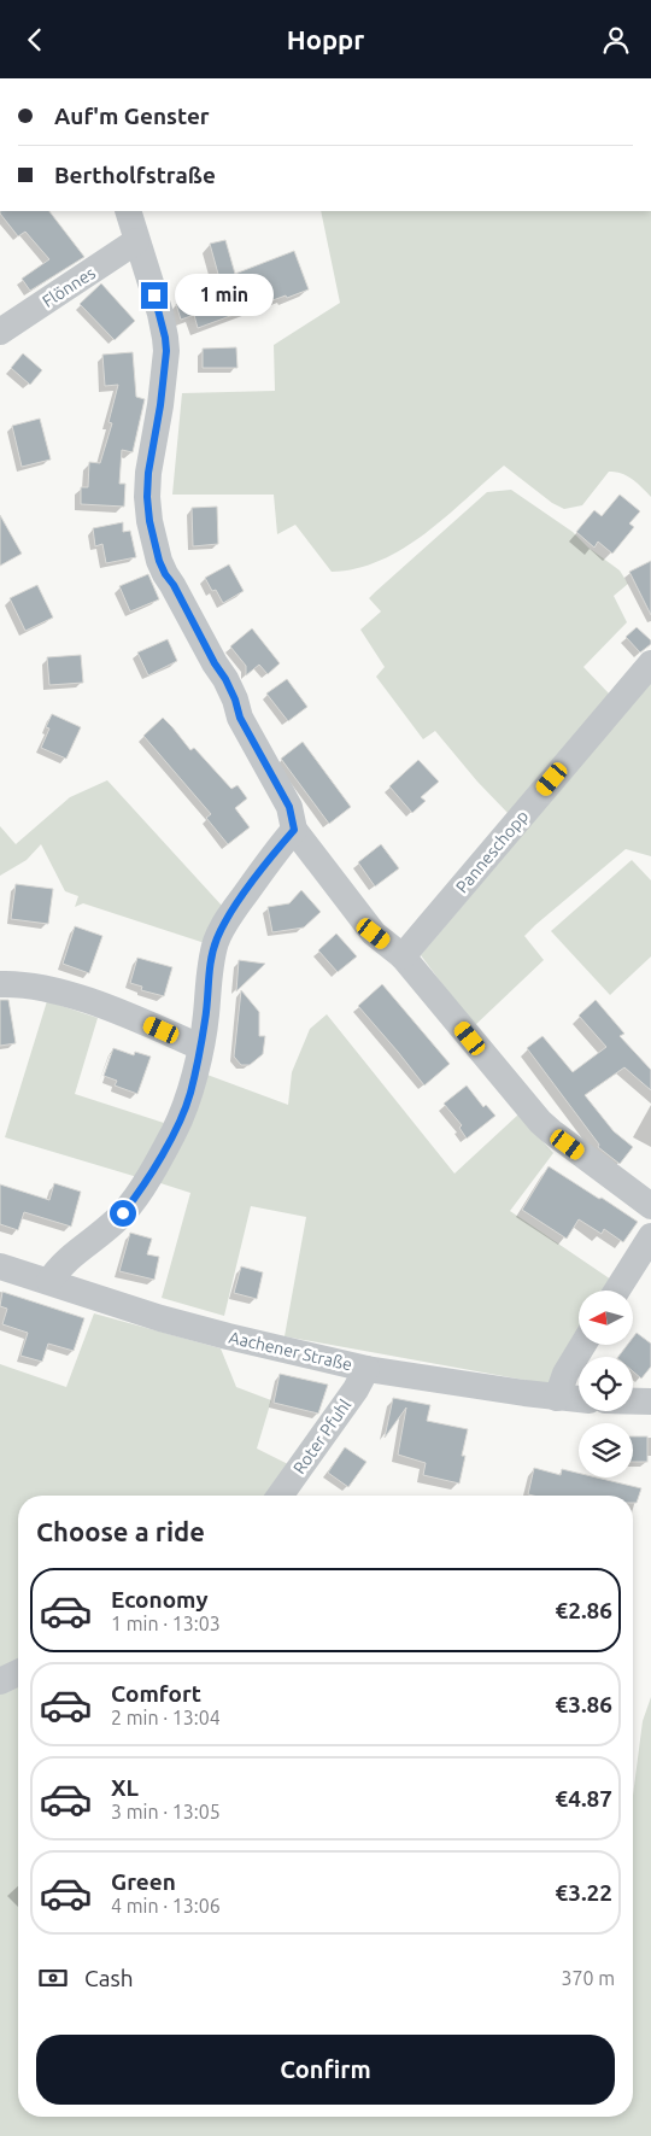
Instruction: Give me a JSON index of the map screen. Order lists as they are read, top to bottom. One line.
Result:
{"streets":{"street":["Flönnes","Panneschopp","Aachener Straße","Roter Pfuhl"]},"crossings":[["Aachener Straße","Roter Pfuhl"]],"north":"left","page":{"header":"Hoppr","banner":["Auf'm Genster","Bertholfstraße"],"bubble":"1 min","heading":"Choose a ride","list":[{"name":"Economy","note":"1 min · 13:03","value":"€2.86"},{"name":"Comfort","note":"2 min · 13:04","value":"€3.86"},{"name":"XL","note":"3 min · 13:05","value":"€4.87"},{"name":"Green","note":"4 min · 13:06","value":"€3.22"}],"pay":["Cash","370 m"],"buttons":"Confirm"}}
